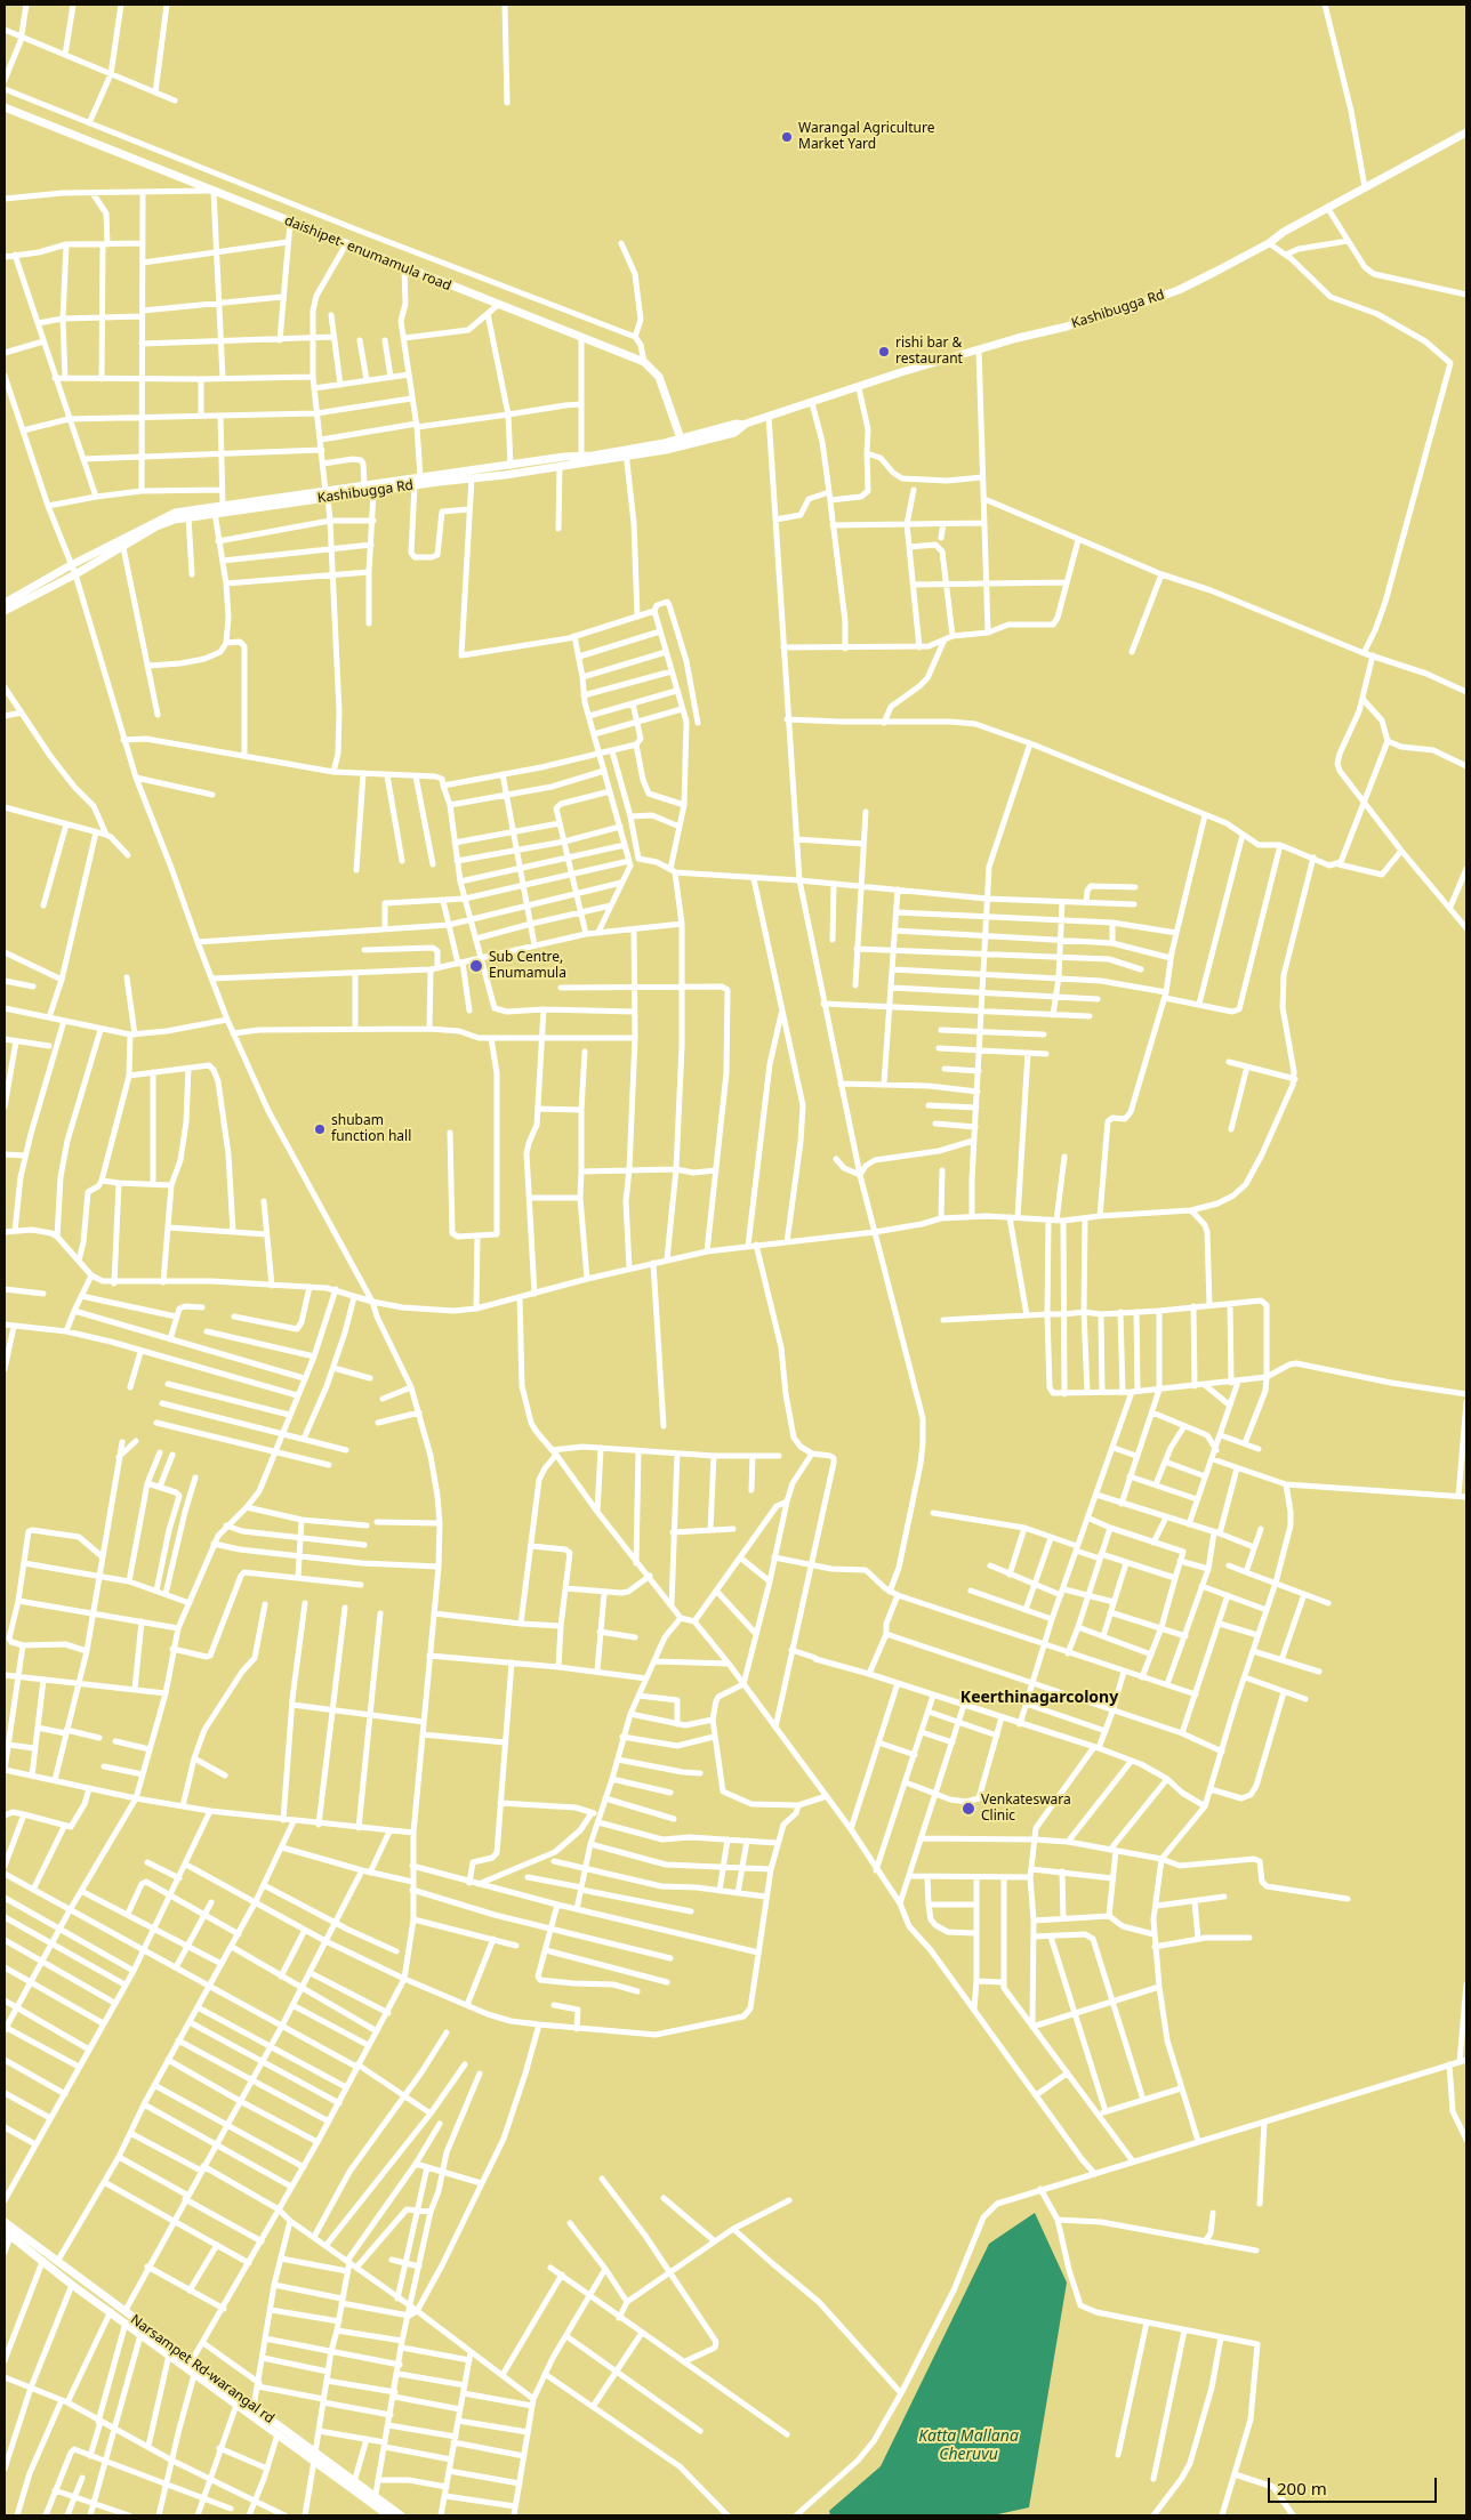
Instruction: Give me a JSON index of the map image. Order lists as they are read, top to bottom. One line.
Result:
{"streets":{"main road":["daishipet- enumamula road","Kashibugga Rd","Narsampet Rd-warangal rd"]},"crossings":[["daishipet- enumamula road","Kashibugga Rd"]],"districts":["Keerthinagarcolony"],"water":["Katta Mallana Cheruvu"],"places":["Warangal Agriculture Market Yard","rishi bar & restaurant","Sub Centre, Enumamula","shubam function hall","Venkateswara Clinic"],"scale_bar":"200 m"}
